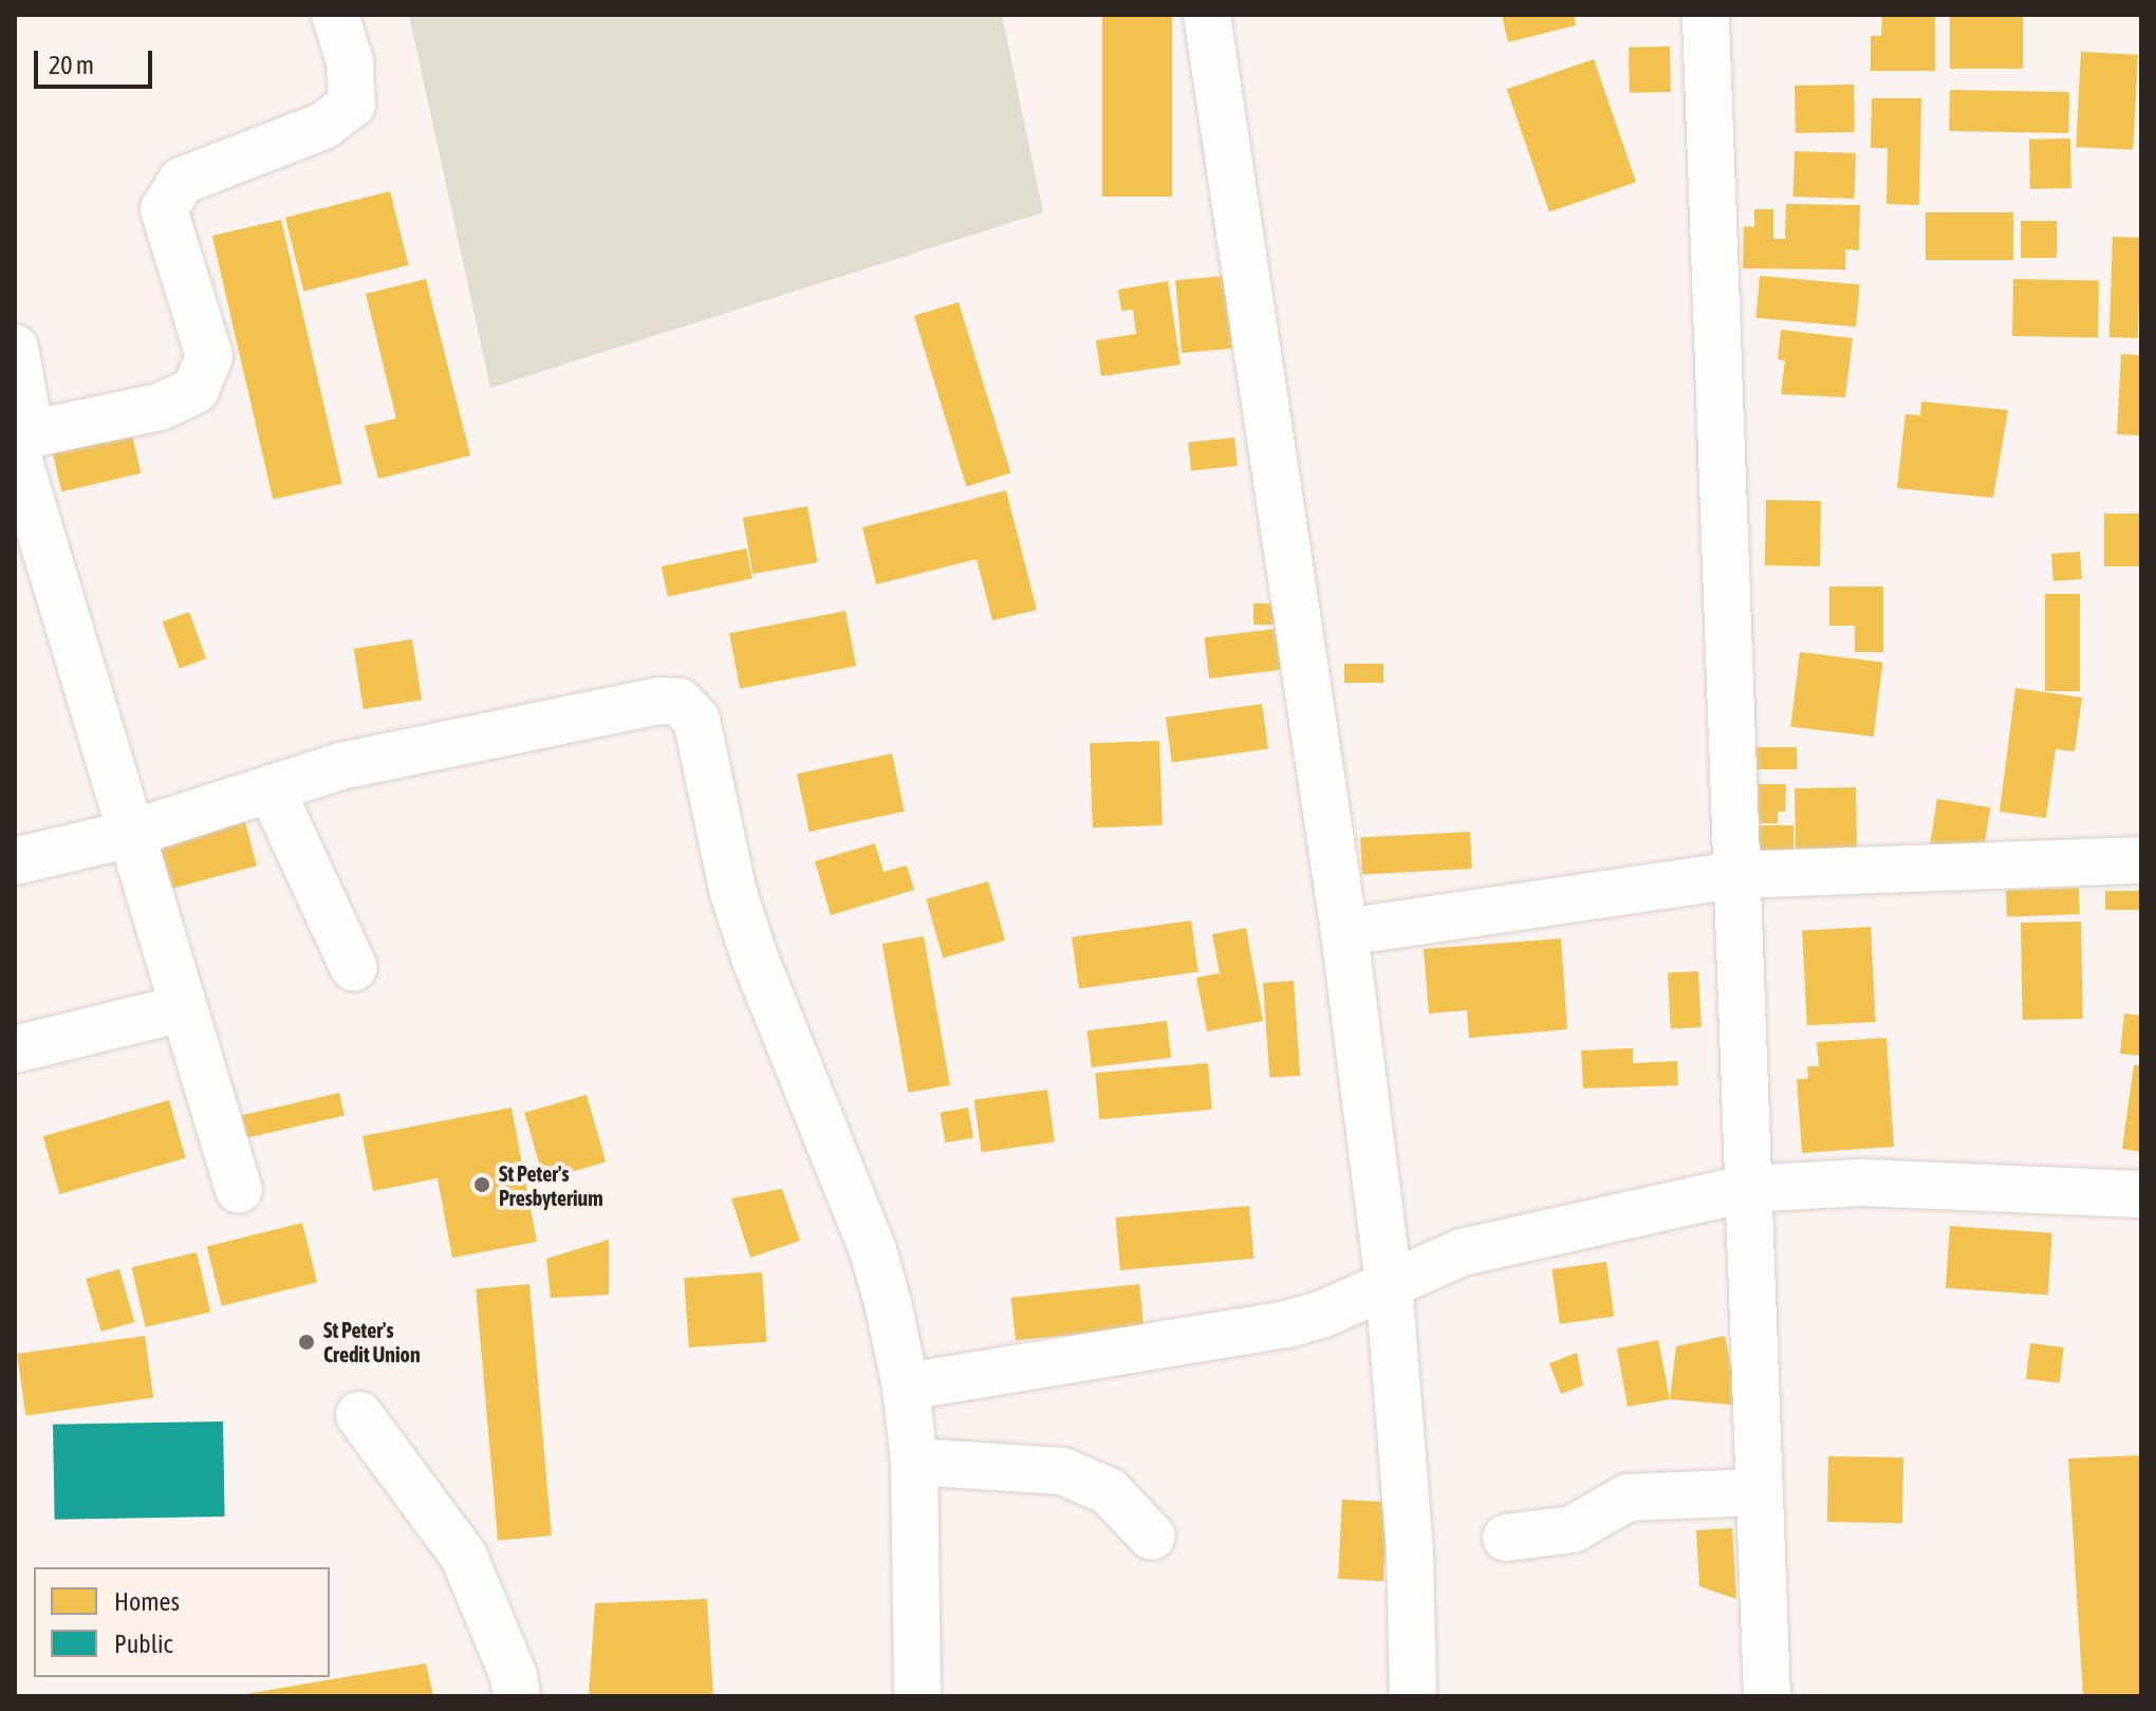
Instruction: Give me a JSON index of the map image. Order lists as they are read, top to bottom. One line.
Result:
{"places":["St Peter's Presbyterium","St Peter's Credit Union"],"legend":["Homes","Public"],"scale_bar":"20 m"}
